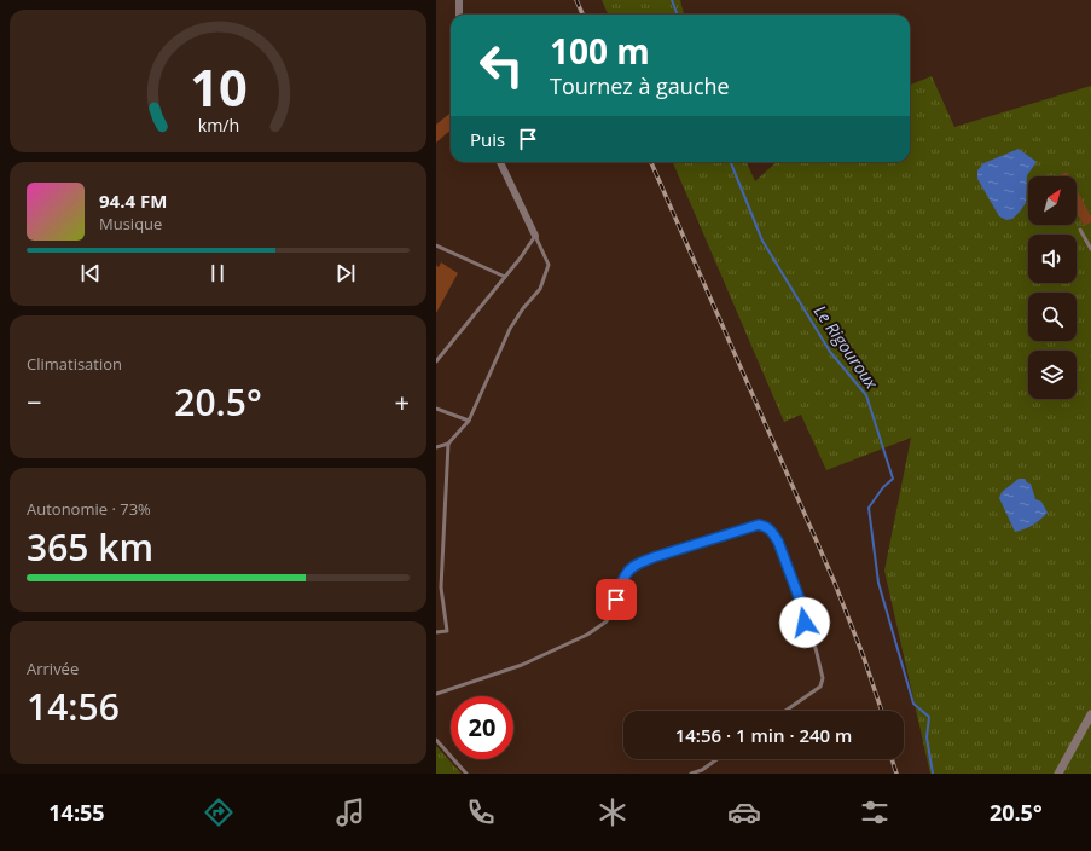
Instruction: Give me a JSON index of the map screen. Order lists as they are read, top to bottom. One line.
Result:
{"water":["Le Rigouroux"],"north":"top right","page":{"turn":["100 m","Tournez à gauche"],"then":"Puis","song":["94.4 FM","Musique"],"tile":["Climatisation",["Autonomie · 73%","365 km"],["Arrivée","14:56"]],"heat":["−","20.5°","+"],"limit":"20","trip":"14:56 · 1 min · 240 m","tabs":["14:55","20.5°"],"gauge":["10","km/h"]}}
